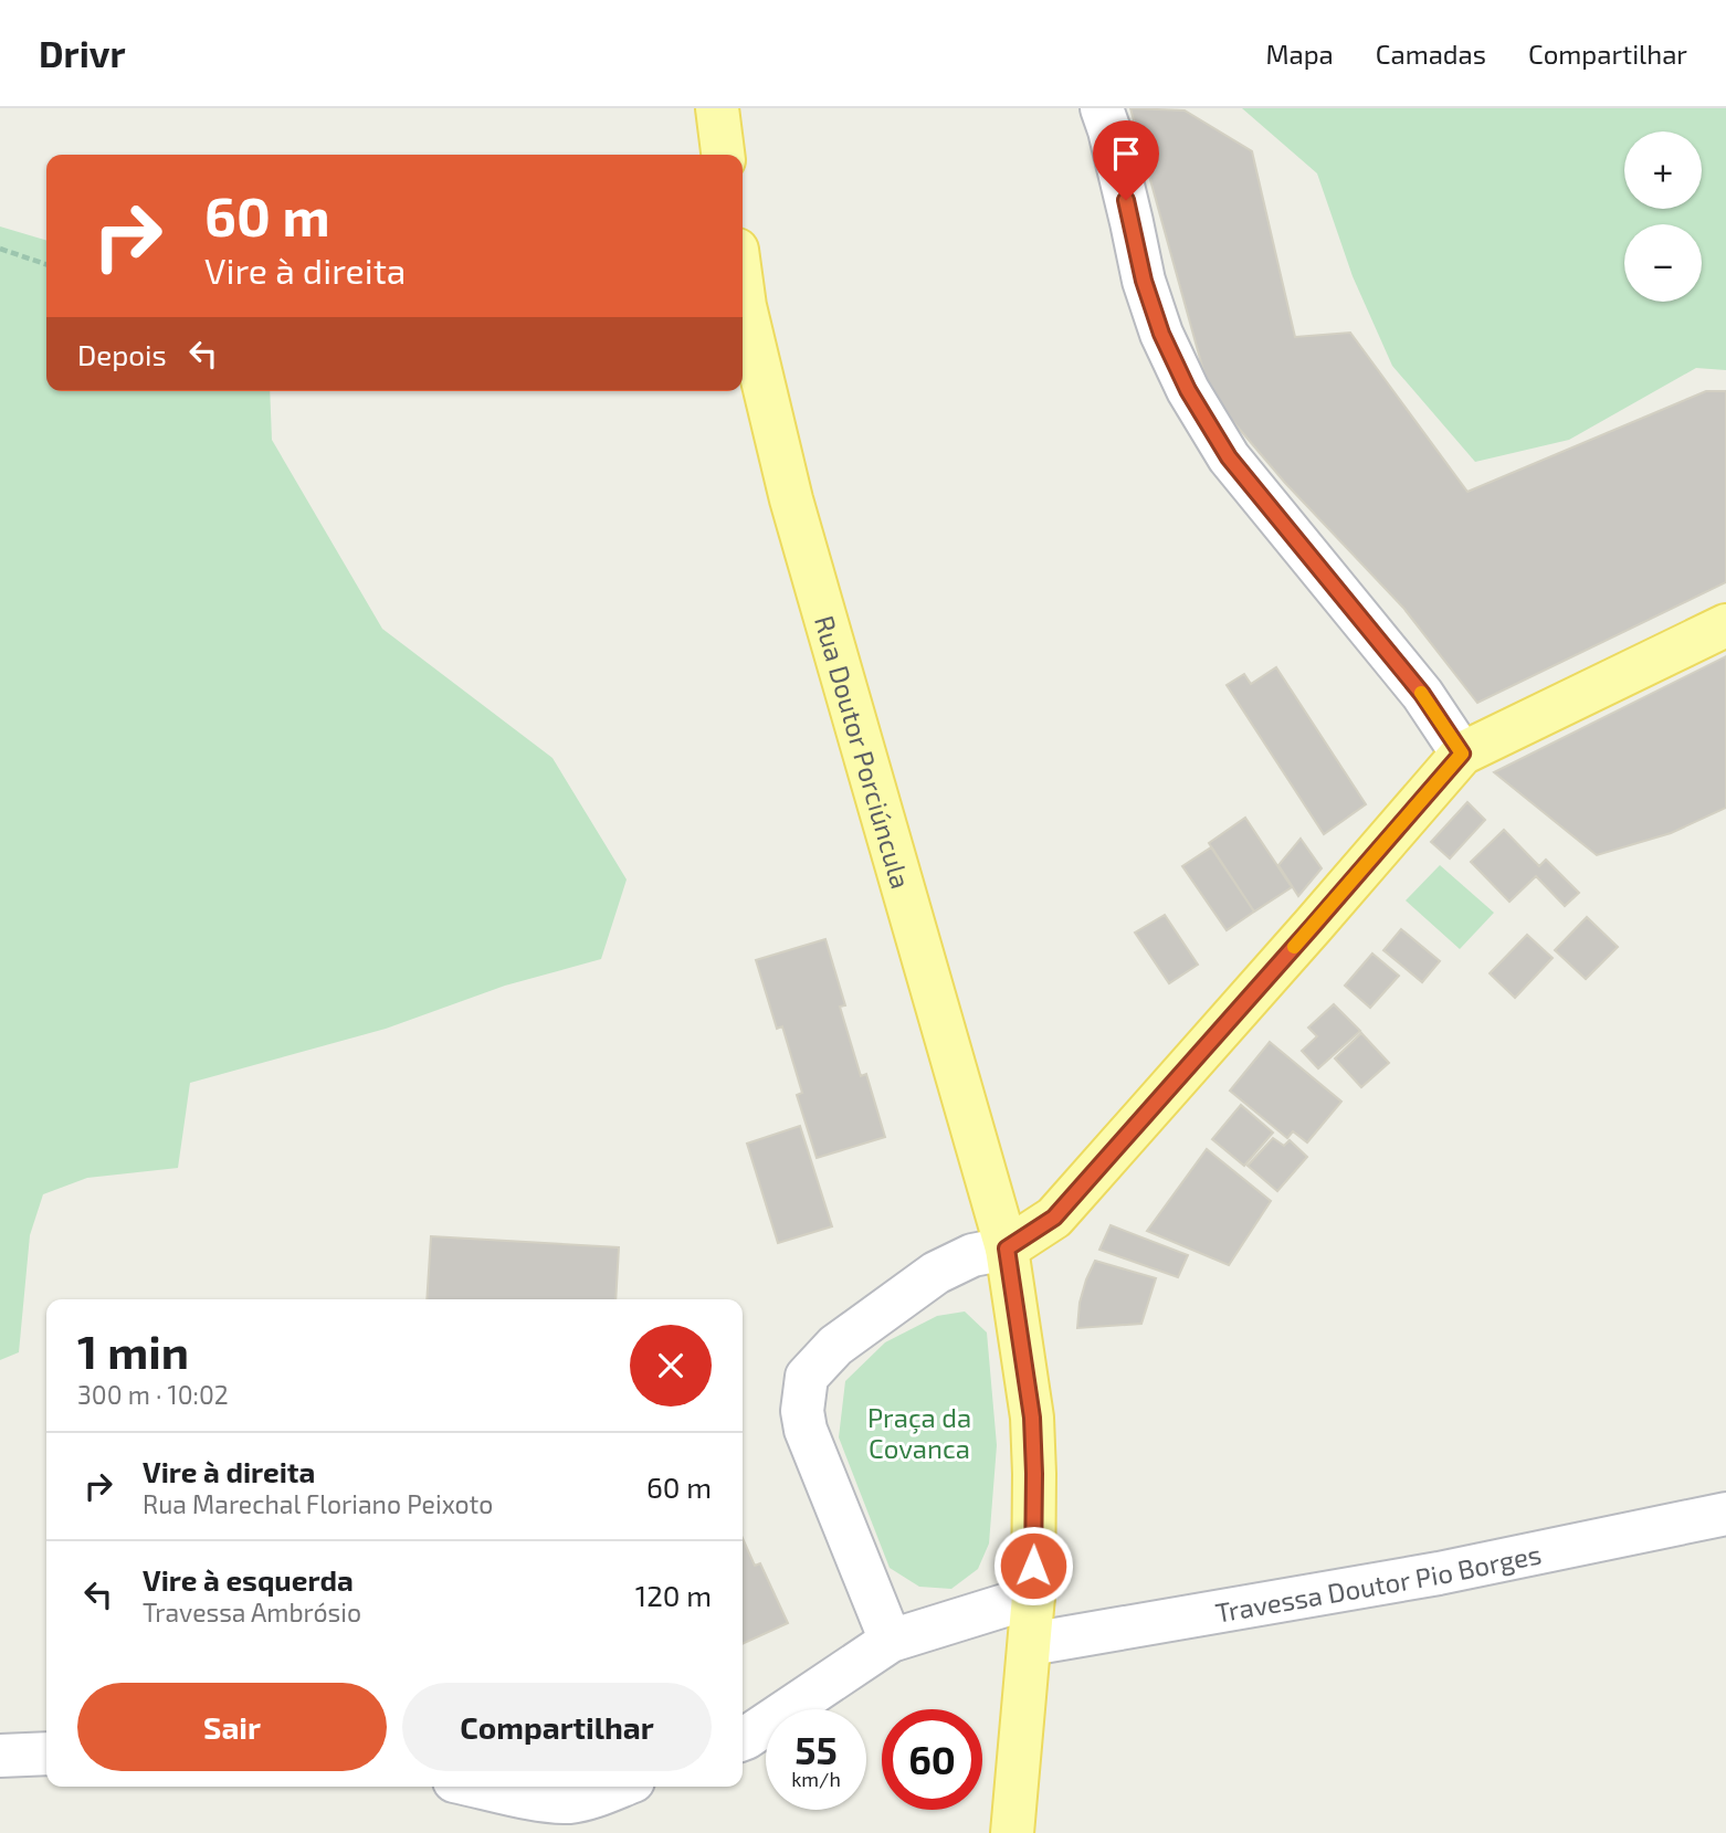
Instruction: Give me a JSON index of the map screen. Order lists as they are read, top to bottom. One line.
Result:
{"streets":{"main road":["Rua Doutor Porciúncula"],"street":["Travessa Doutor Pio Borges"]},"crossings":[["Rua Doutor Porciúncula","Travessa Doutor Pio Borges"]],"parks":["Praça da Covanca"],"page":{"header":"Drivr","nav":["Mapa","Camadas","Compartilhar"],"map_buttons":["+","−"],"turn":["60 m","Vire à direita"],"then":"Depois","heading":["1 min","300 m · 10:02"],"list":[{"name":"Vire à direita","note":"Rua Marechal Floriano Peixoto","value":"60 m"},{"name":"Vire à esquerda","note":"Travessa Ambrósio","value":"120 m"}],"buttons":["Sair","Compartilhar"],"speed":"55 km/h","limit":"60"}}
